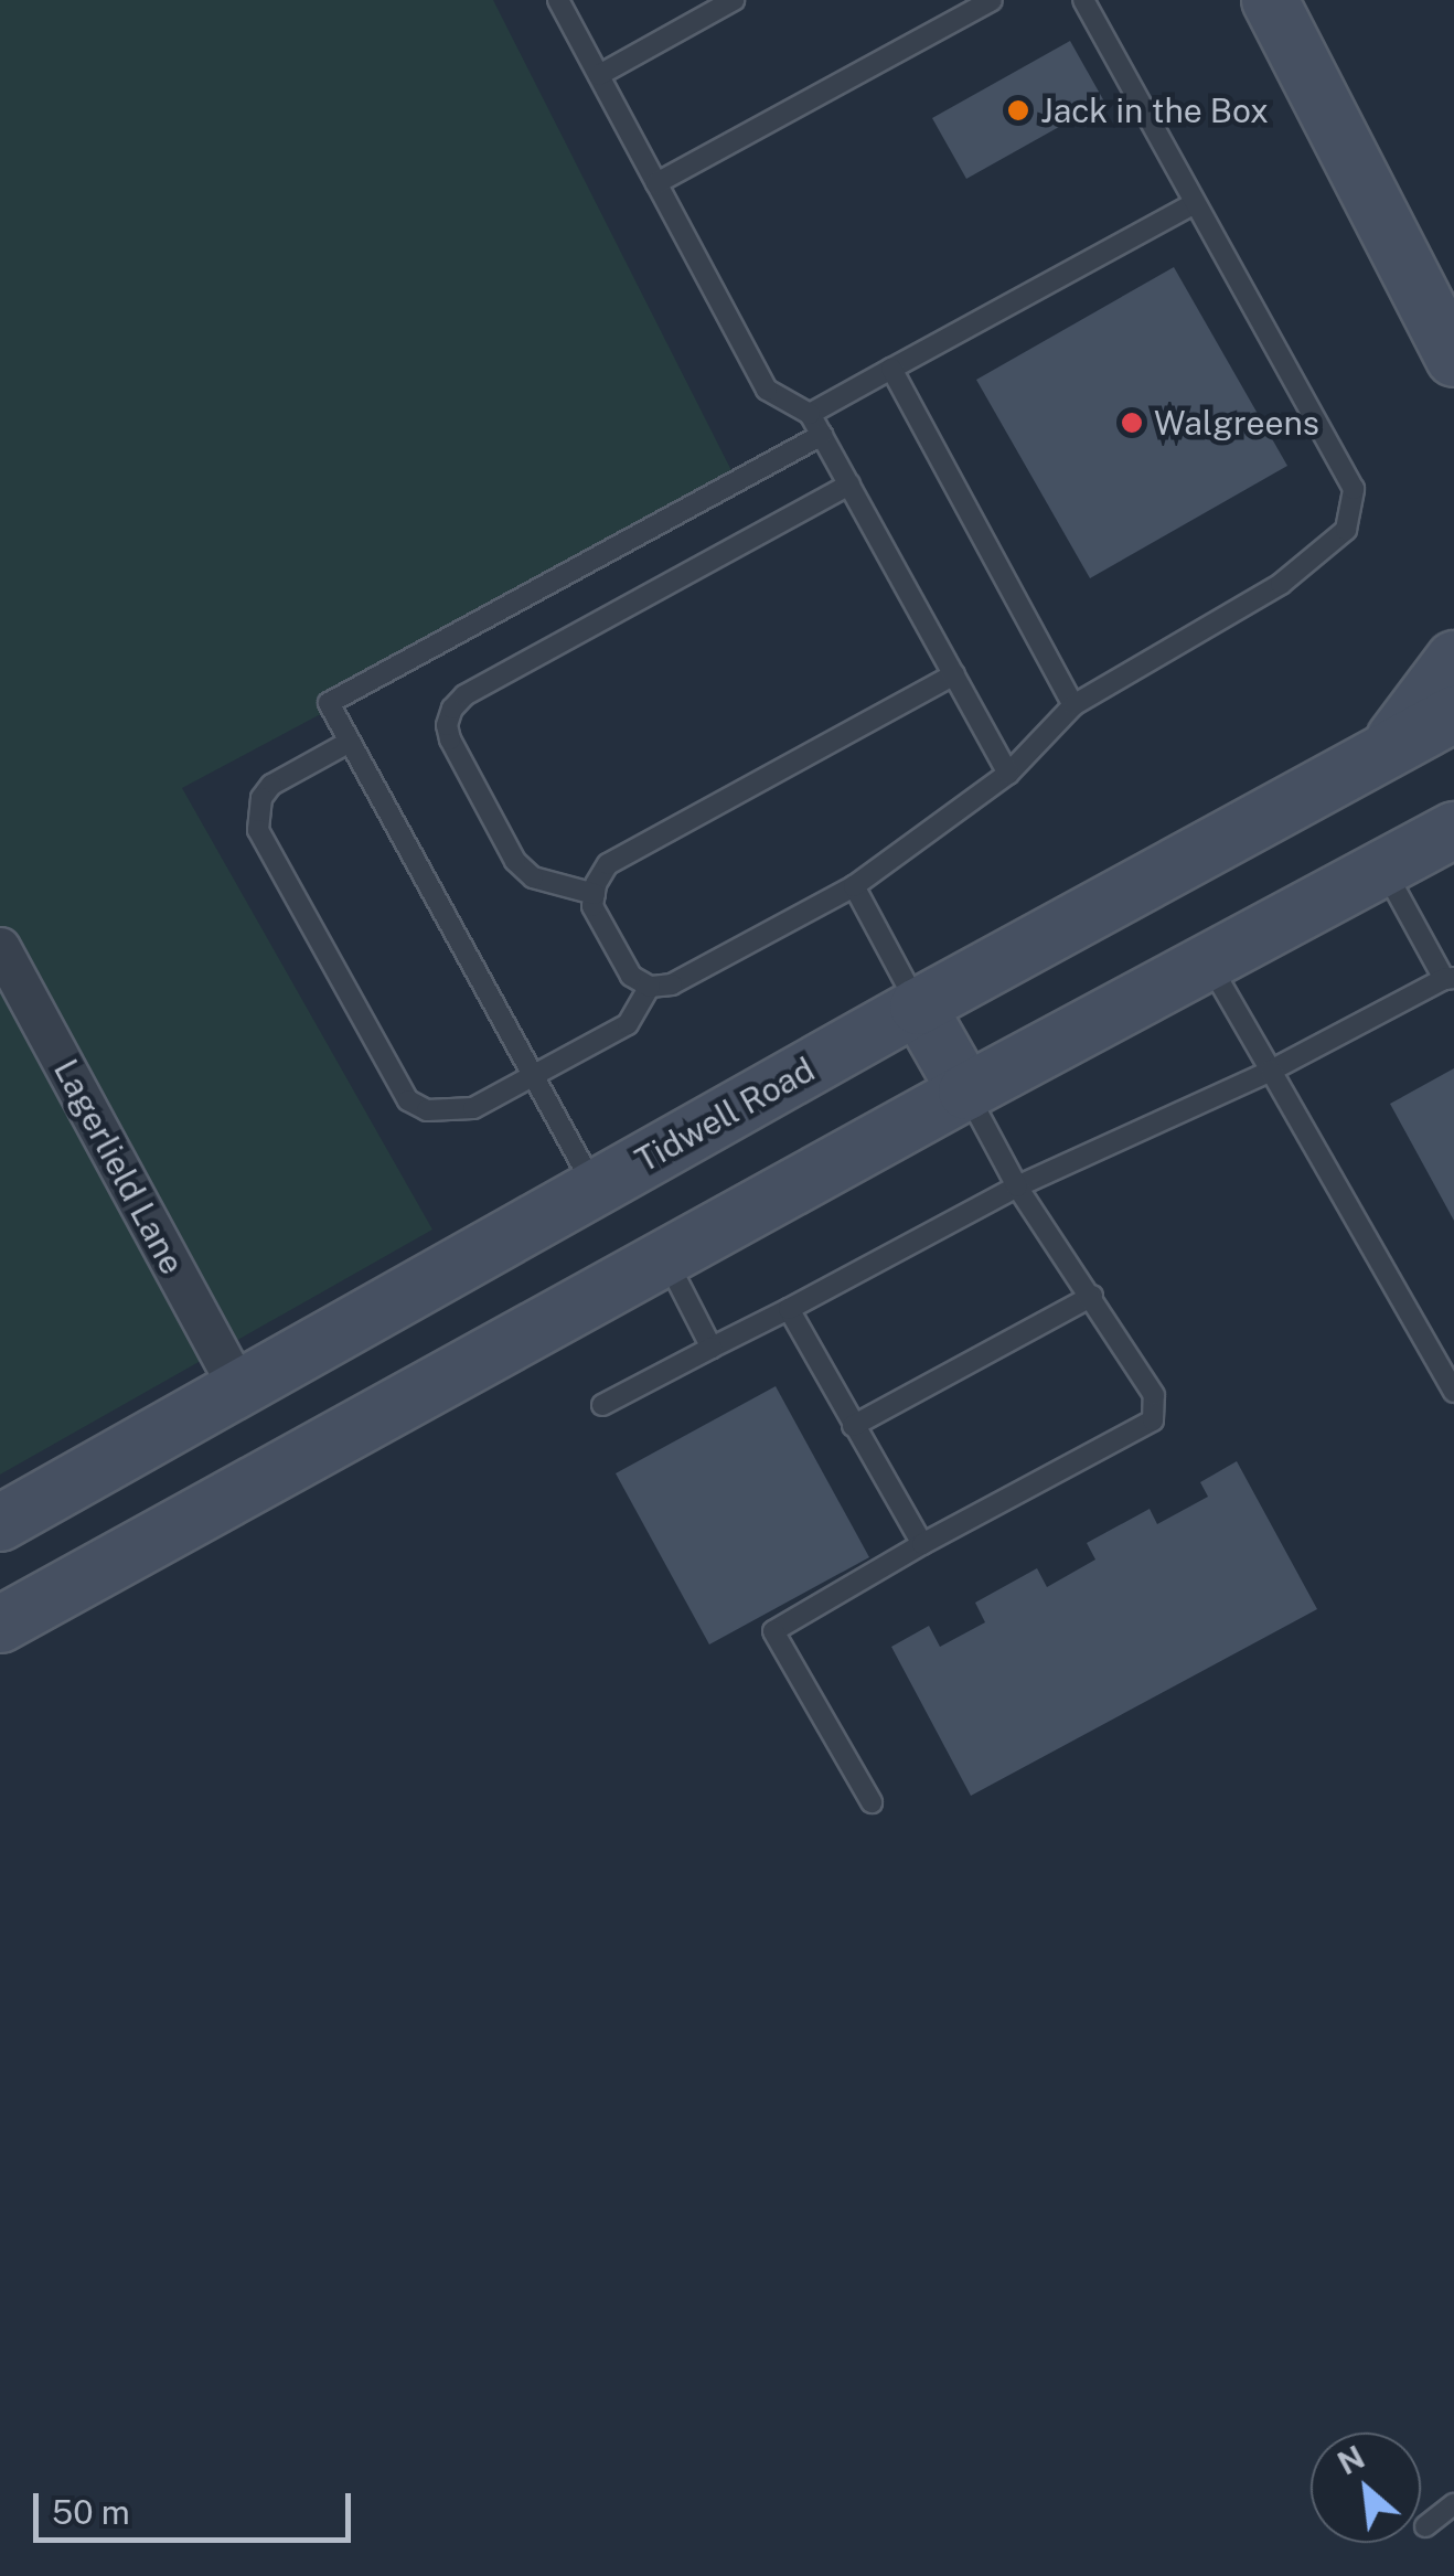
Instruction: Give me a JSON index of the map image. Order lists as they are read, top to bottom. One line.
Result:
{"streets":{"main road":["Tidwell Road"],"street":["Lagerlield Lane"]},"crossings":[["Tidwell Road","Lagerlield Lane"]],"places":["Jack in the Box","Walgreens"],"scale_bar":"50 m","north":"top left"}
